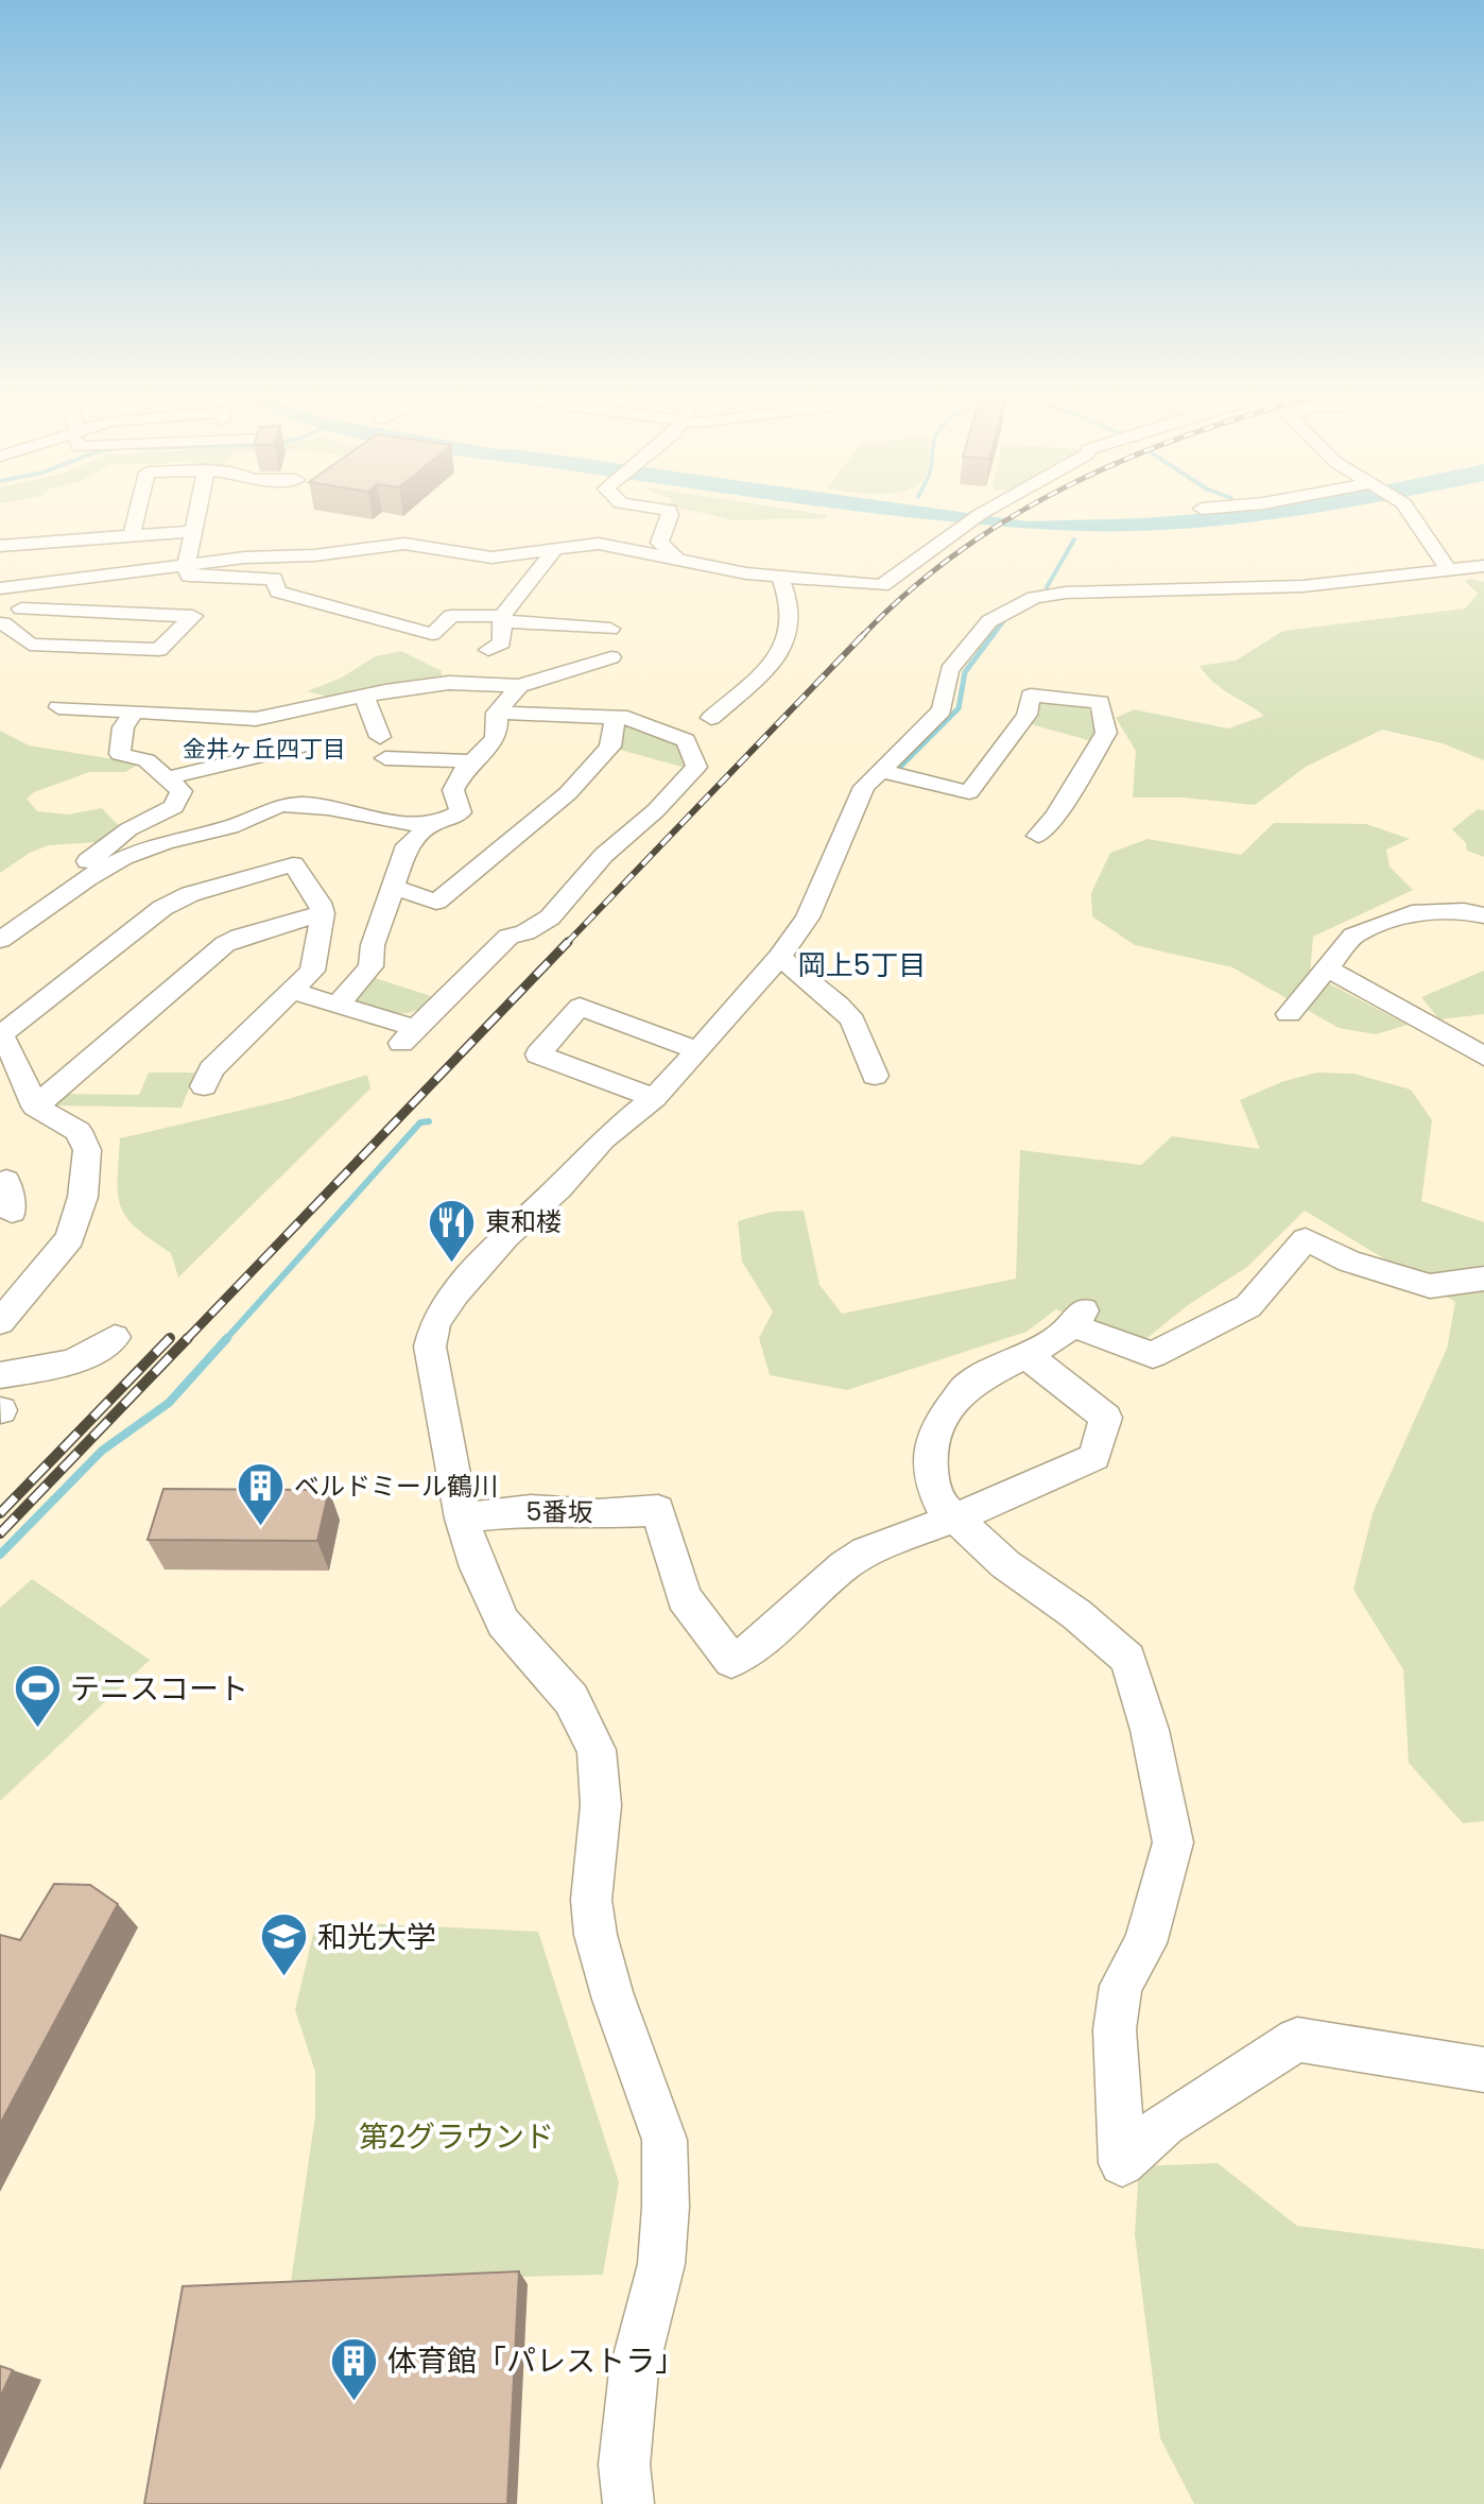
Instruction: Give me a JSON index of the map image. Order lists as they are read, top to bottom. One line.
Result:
{"streets":{"street":["5番坂"]},"districts":["金井ヶ丘四丁目","岡上5丁目"],"parks":["第2グラウンド"],"places":{"restaurant":["東和楼"],"building":["ベルドミール鶴川","体育館「パレストラ」"],"sports":["テニスコート"],"school or university":["和光大学"]}}
